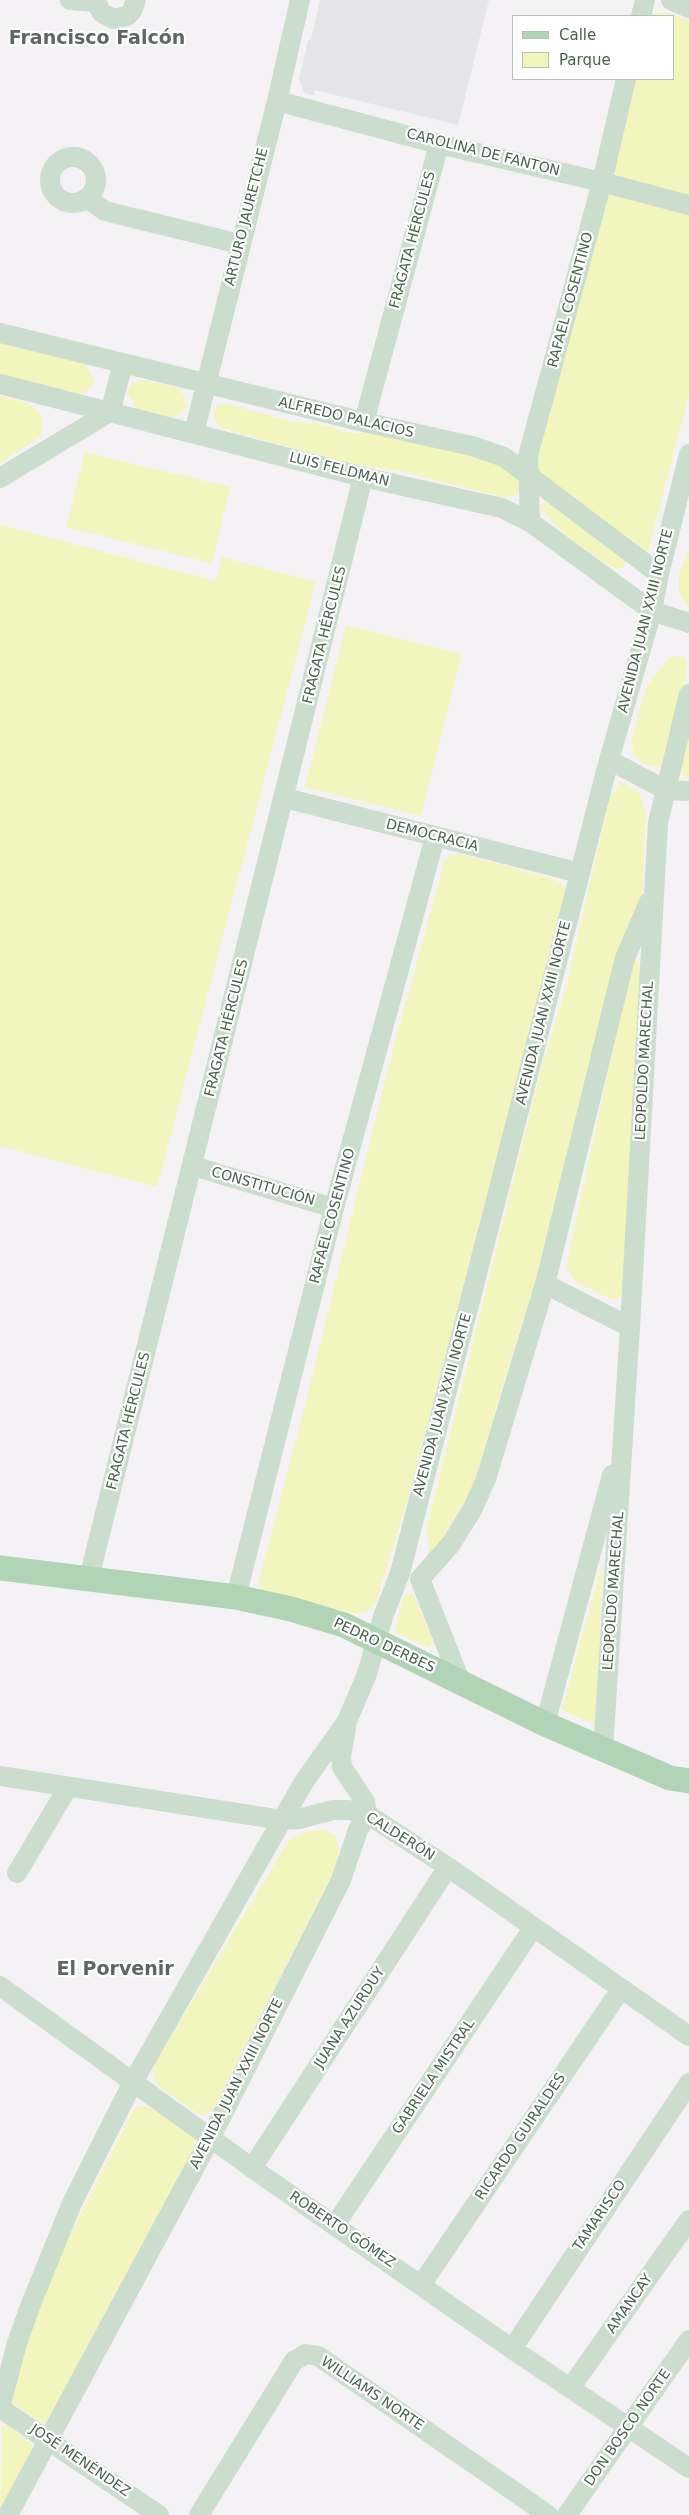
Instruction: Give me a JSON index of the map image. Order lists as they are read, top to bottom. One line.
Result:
{"streets":{"main road":["PEDRO DERBES"],"street":["CAROLINA DE FANTON","ARTURO JAURETCHE","FRAGATA HÉRCULES","RAFAEL COSENTINO","ALFREDO PALACIOS","LUIS FELDMAN","AVENIDA JUAN XXIII NORTE","DEMOCRACIA","LEOPOLDO MARECHAL","CONSTITUCIÓN","CALDERÓN","JUANA AZURDUY","GABRIELA MISTRAL","RICARDO GUIRALDES","TAMARISCO","ROBERTO GÓMEZ","AMANCAY","WILLIAMS NORTE","DON BOSCO NORTE","JOSÉ MENÉNDEZ"]},"crossings":[["CAROLINA DE FANTON","ARTURO JAURETCHE"],["CAROLINA DE FANTON","FRAGATA HÉRCULES"],["CAROLINA DE FANTON","RAFAEL COSENTINO"],["ARTURO JAURETCHE","ALFREDO PALACIOS"],["ARTURO JAURETCHE","LUIS FELDMAN"],["FRAGATA HÉRCULES","ALFREDO PALACIOS"],["FRAGATA HÉRCULES","LUIS FELDMAN"],["FRAGATA HÉRCULES","DEMOCRACIA"],["FRAGATA HÉRCULES","CONSTITUCIÓN"],["FRAGATA HÉRCULES","PEDRO DERBES"],["RAFAEL COSENTINO","ALFREDO PALACIOS"],["RAFAEL COSENTINO","LUIS FELDMAN"],["RAFAEL COSENTINO","DEMOCRACIA"],["RAFAEL COSENTINO","CONSTITUCIÓN"],["RAFAEL COSENTINO","PEDRO DERBES"],["ALFREDO PALACIOS","AVENIDA JUAN XXIII NORTE"],["LUIS FELDMAN","AVENIDA JUAN XXIII NORTE"],["AVENIDA JUAN XXIII NORTE","DEMOCRACIA"],["AVENIDA JUAN XXIII NORTE","PEDRO DERBES"],["AVENIDA JUAN XXIII NORTE","CALDERÓN"],["AVENIDA JUAN XXIII NORTE","ROBERTO GÓMEZ"],["AVENIDA JUAN XXIII NORTE","JOSÉ MENÉNDEZ"],["LEOPOLDO MARECHAL","PEDRO DERBES"],["CALDERÓN","JUANA AZURDUY"],["CALDERÓN","GABRIELA MISTRAL"],["CALDERÓN","RICARDO GUIRALDES"],["JUANA AZURDUY","ROBERTO GÓMEZ"],["GABRIELA MISTRAL","ROBERTO GÓMEZ"],["RICARDO GUIRALDES","ROBERTO GÓMEZ"],["TAMARISCO","ROBERTO GÓMEZ"],["ROBERTO GÓMEZ","AMANCAY"],["ROBERTO GÓMEZ","DON BOSCO NORTE"]],"districts":["Francisco Falcón","El Porvenir"],"legend":["Calle","Parque"]}
